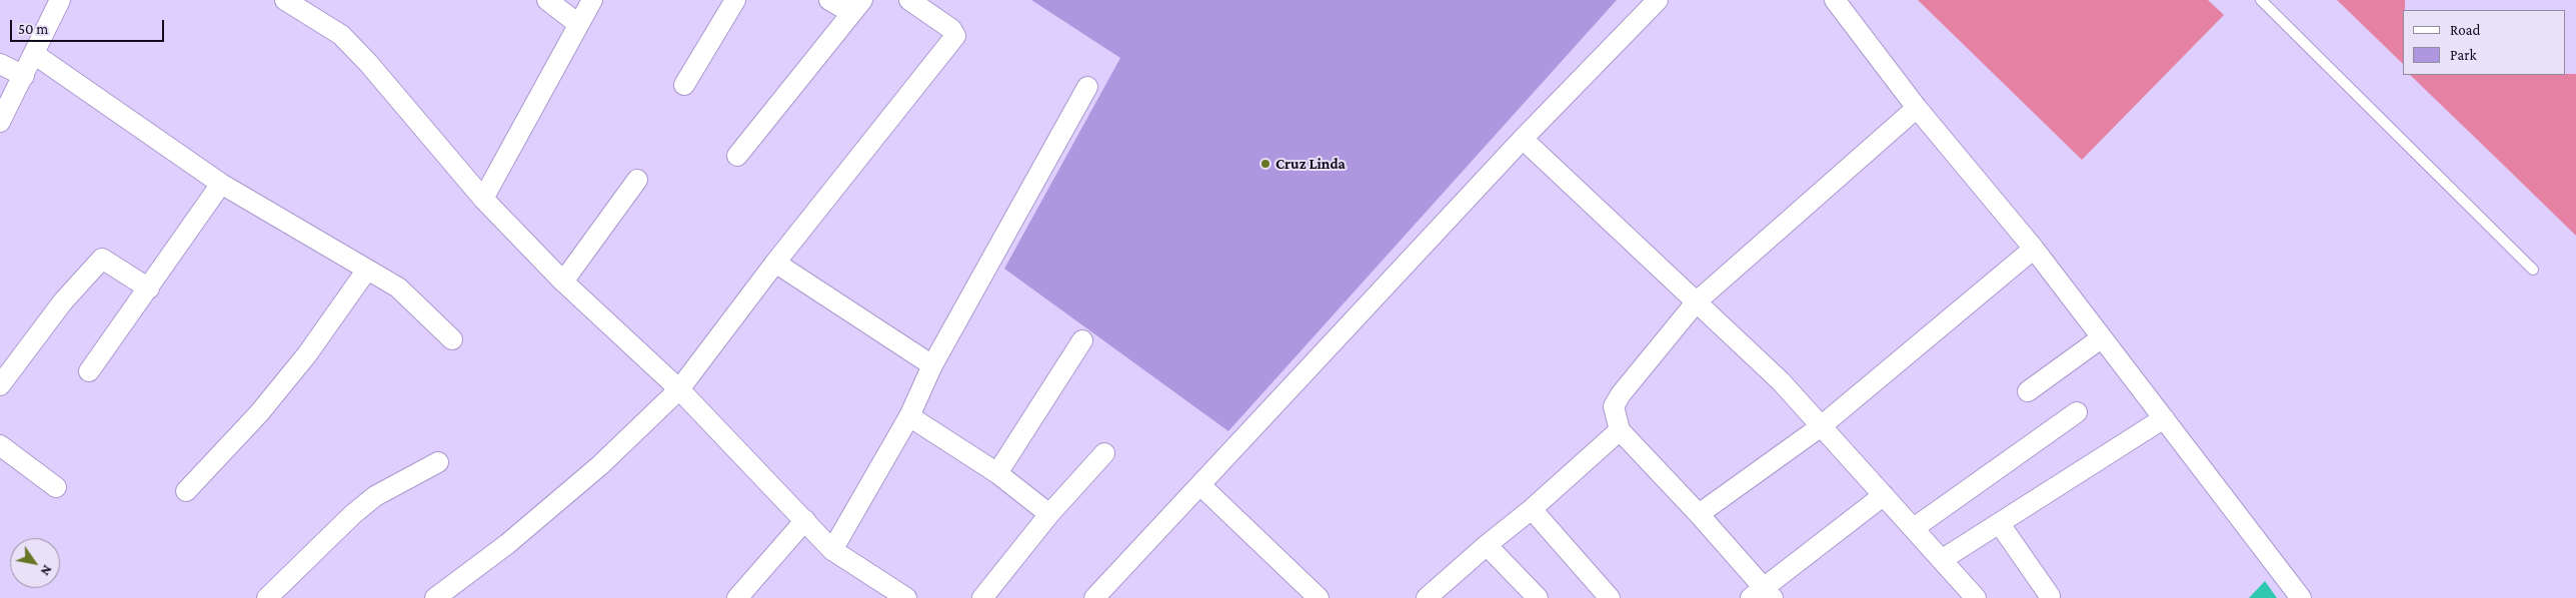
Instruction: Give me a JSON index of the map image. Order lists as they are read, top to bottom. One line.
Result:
{"places":["Cruz Linda"],"legend":["Road","Park"],"scale_bar":"50 m","north":"bottom right"}
